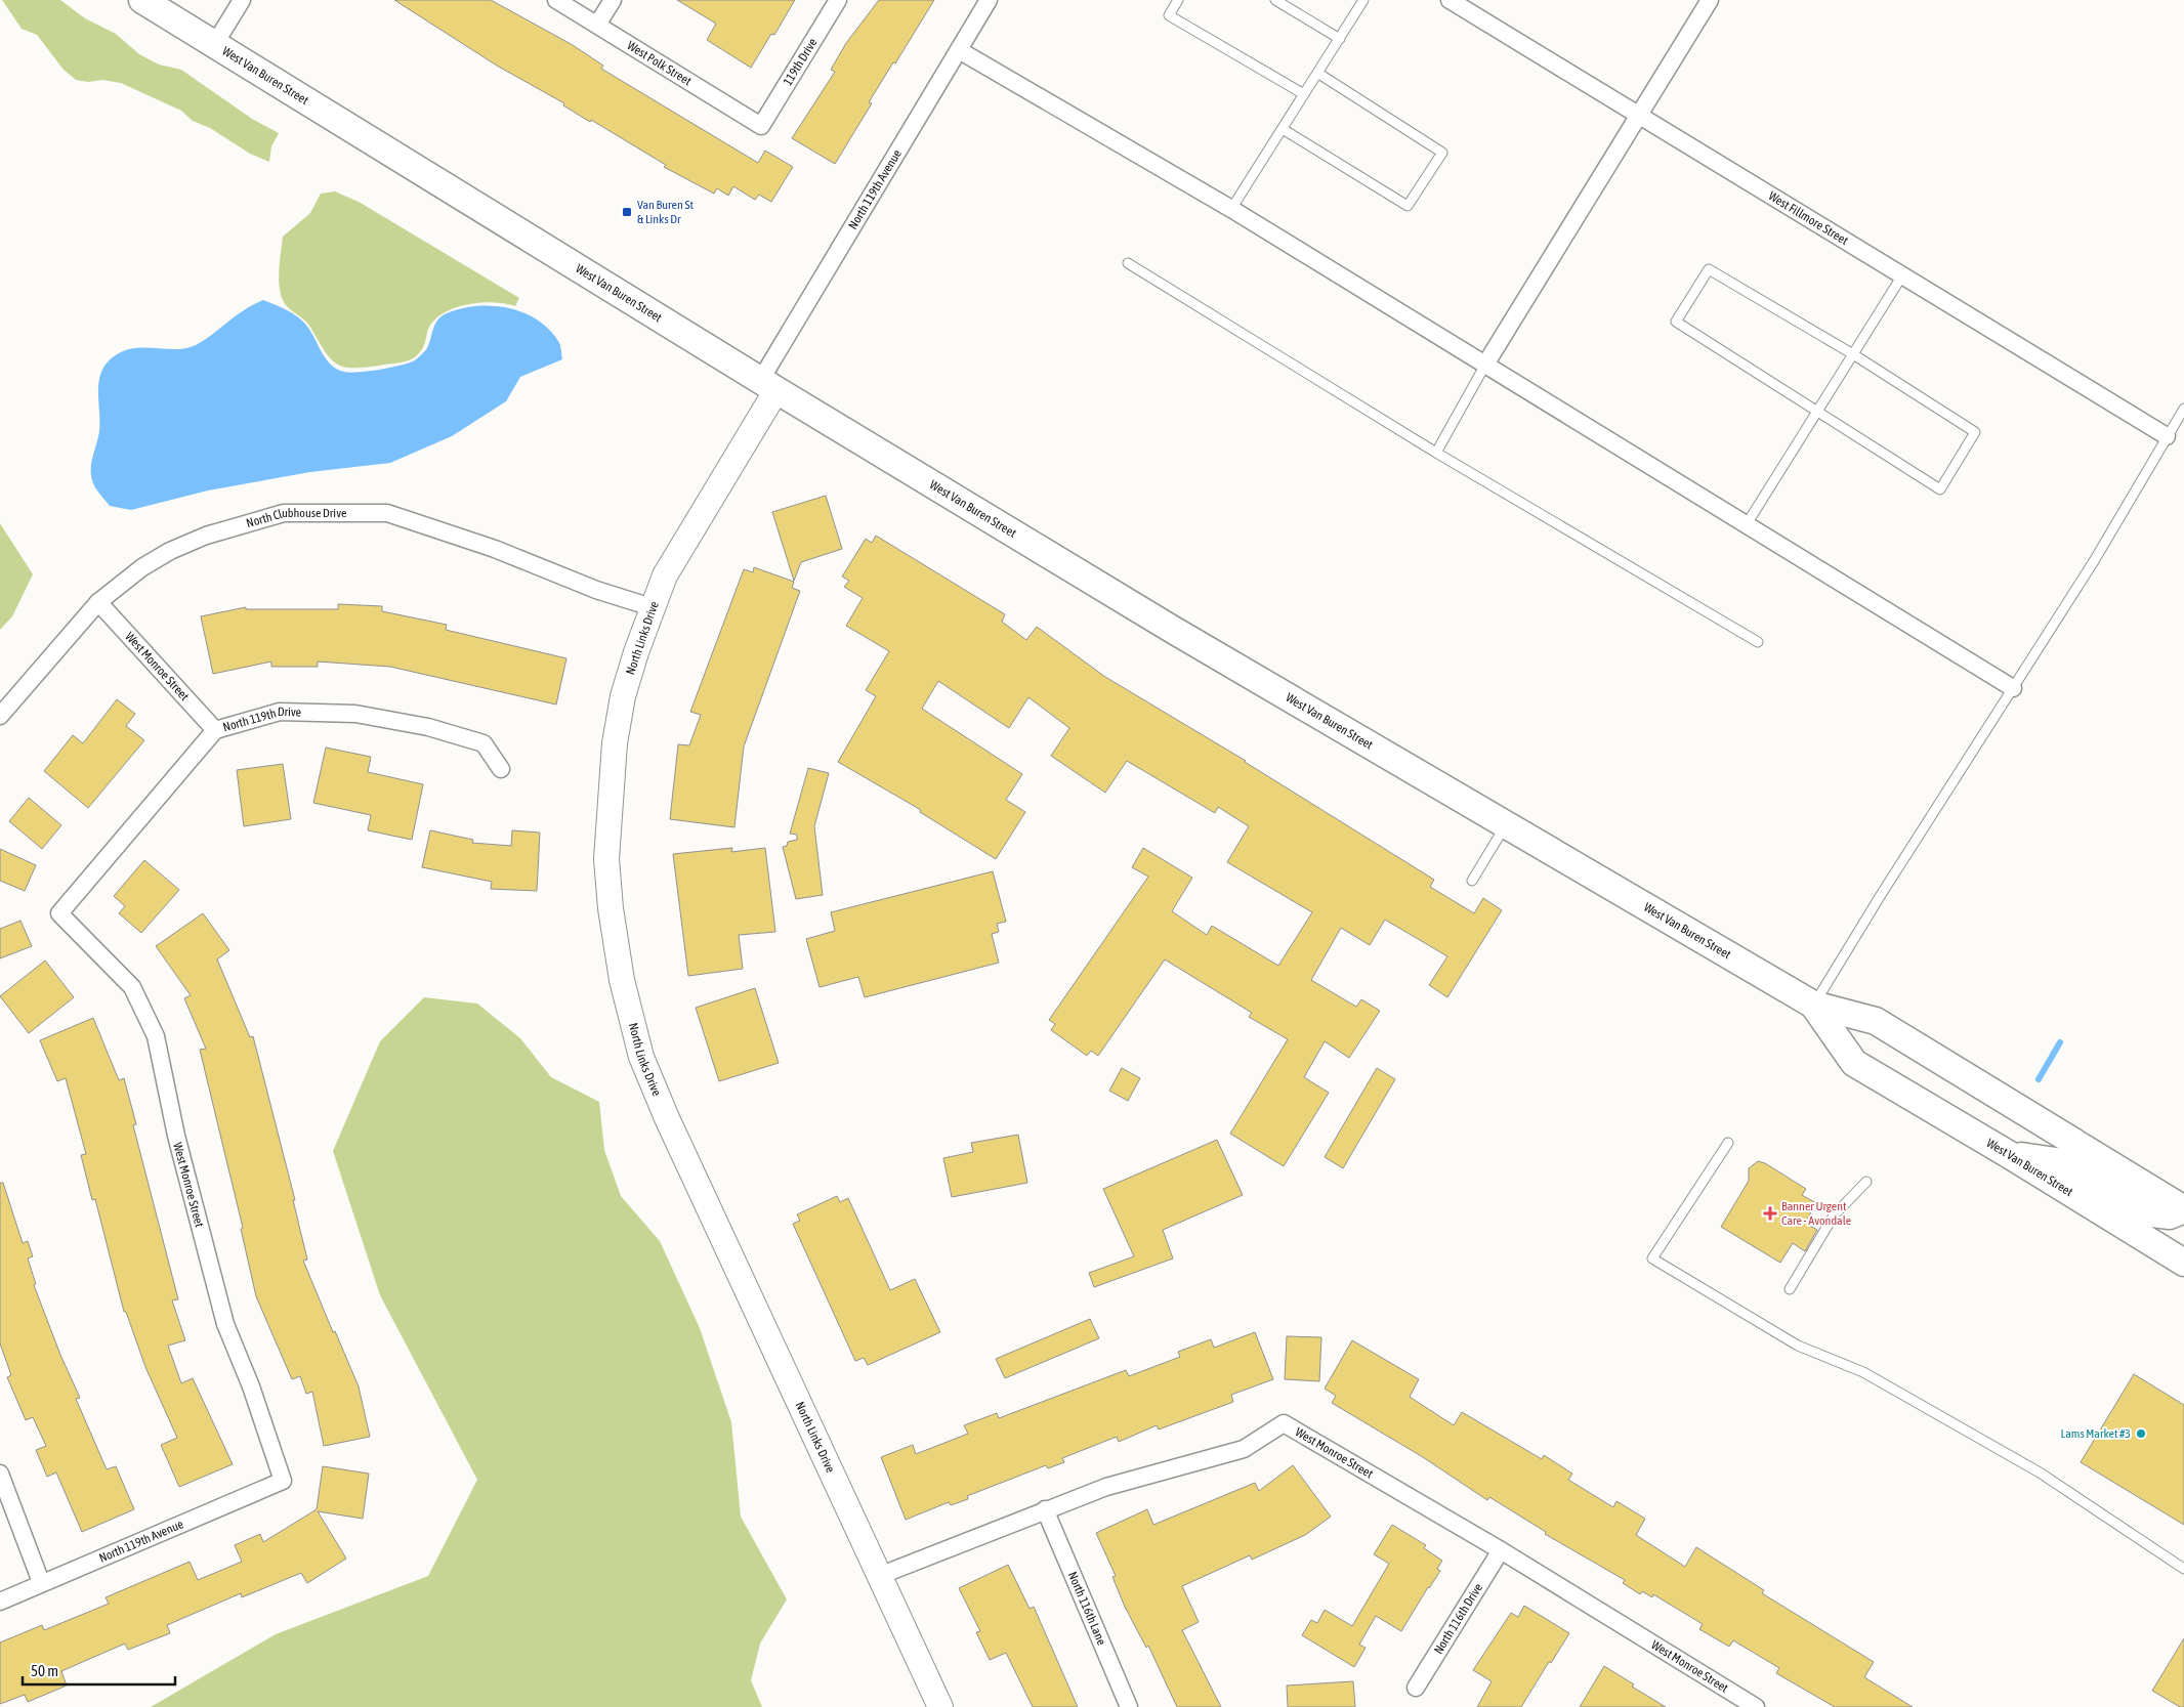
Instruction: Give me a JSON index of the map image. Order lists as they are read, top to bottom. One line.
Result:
{"streets":{"main road":["West Van Buren Street"],"street":["West Polk Street","119th Drive","North 119th Avenue","West Fillmore Street","North Clubhouse Drive","North Links Drive","West Monroe Street","North 119th Drive","North 116th Lane","North 116th Drive"]},"crossings":[["West Polk Street","119th Drive"],["West Van Buren Street","North 119th Avenue"],["West Van Buren Street","North Links Drive"],["North 119th Avenue","North Links Drive"],["North 119th Avenue","West Monroe Street"],["North Clubhouse Drive","North Links Drive"],["North Clubhouse Drive","West Monroe Street"],["North Links Drive","West Monroe Street"],["West Monroe Street","North 119th Drive"],["West Monroe Street","North 116th Lane"],["West Monroe Street","North 116th Drive"]],"places":{"transit":["Van Buren St & Links Dr"],"health":["Banner Urgent Care - Avondale"],"other":["Lams Market #3"]},"scale_bar":"50 m"}
